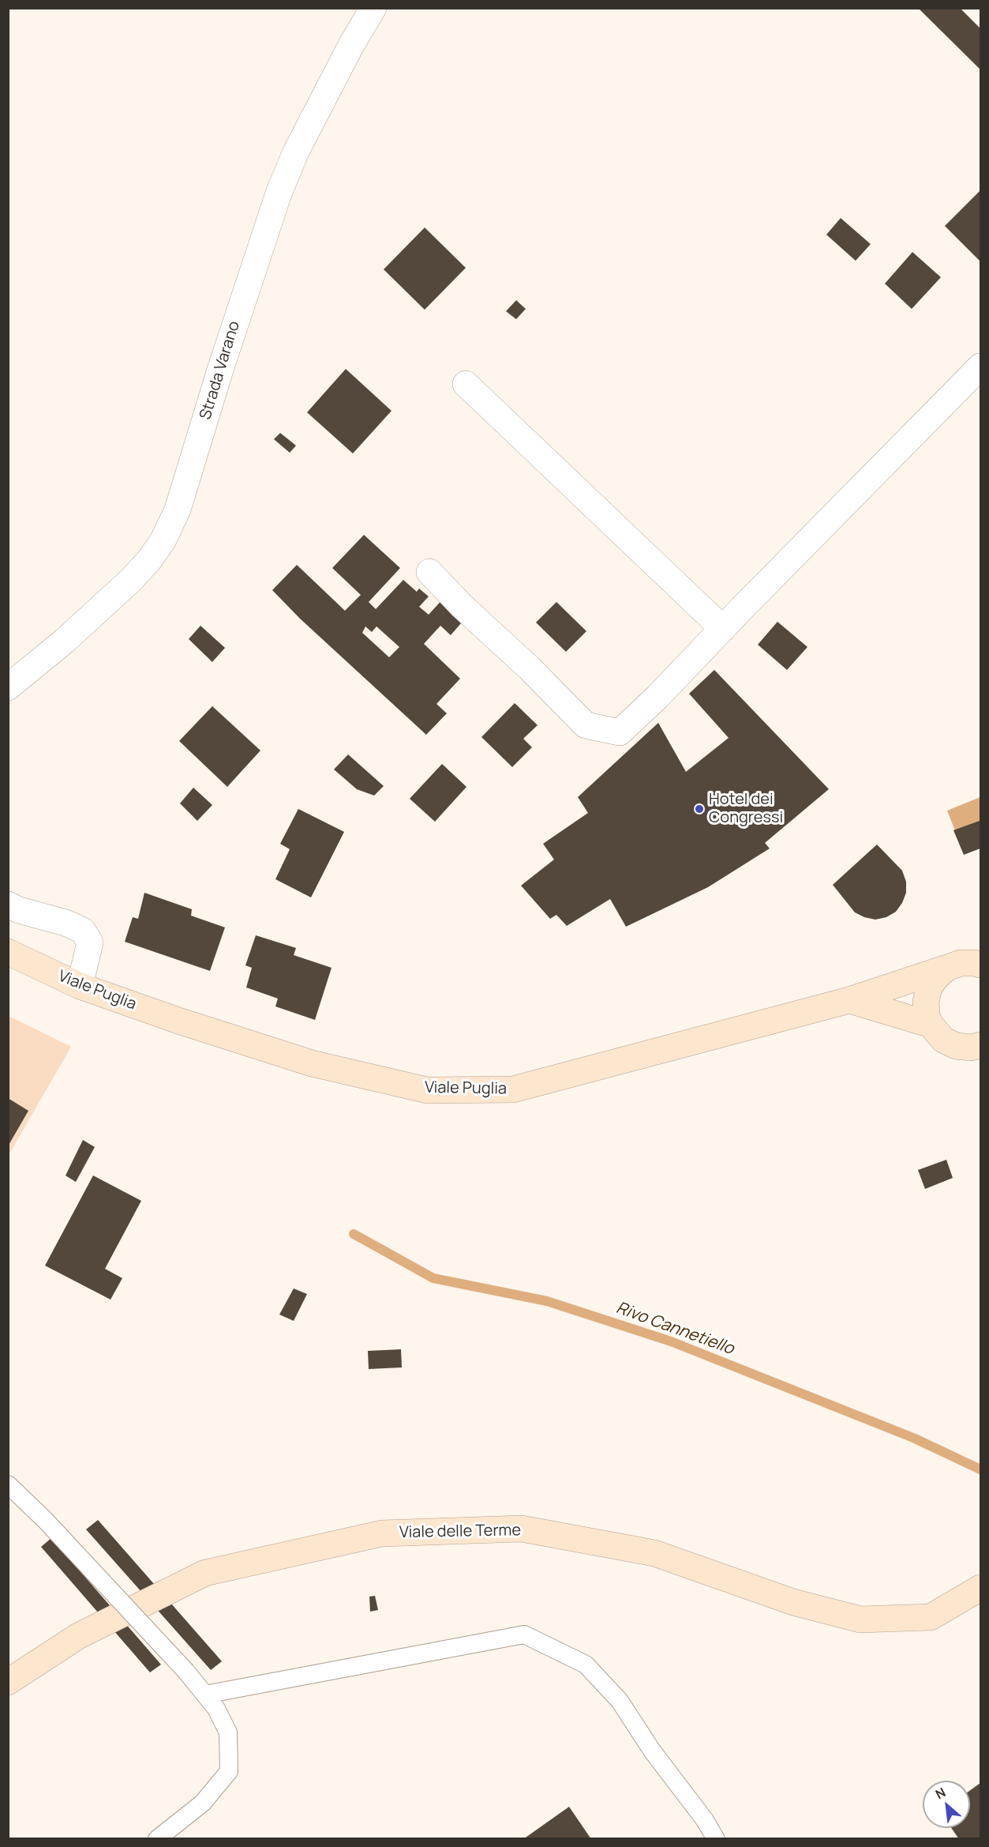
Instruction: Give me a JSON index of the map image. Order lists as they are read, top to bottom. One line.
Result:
{"streets":{"main road":["Viale Puglia","Viale delle Terme"],"street":["Strada Varano"]},"water":["Rivo Cannetiello"],"places":["Hotel dei Congressi"],"north":"top left"}
